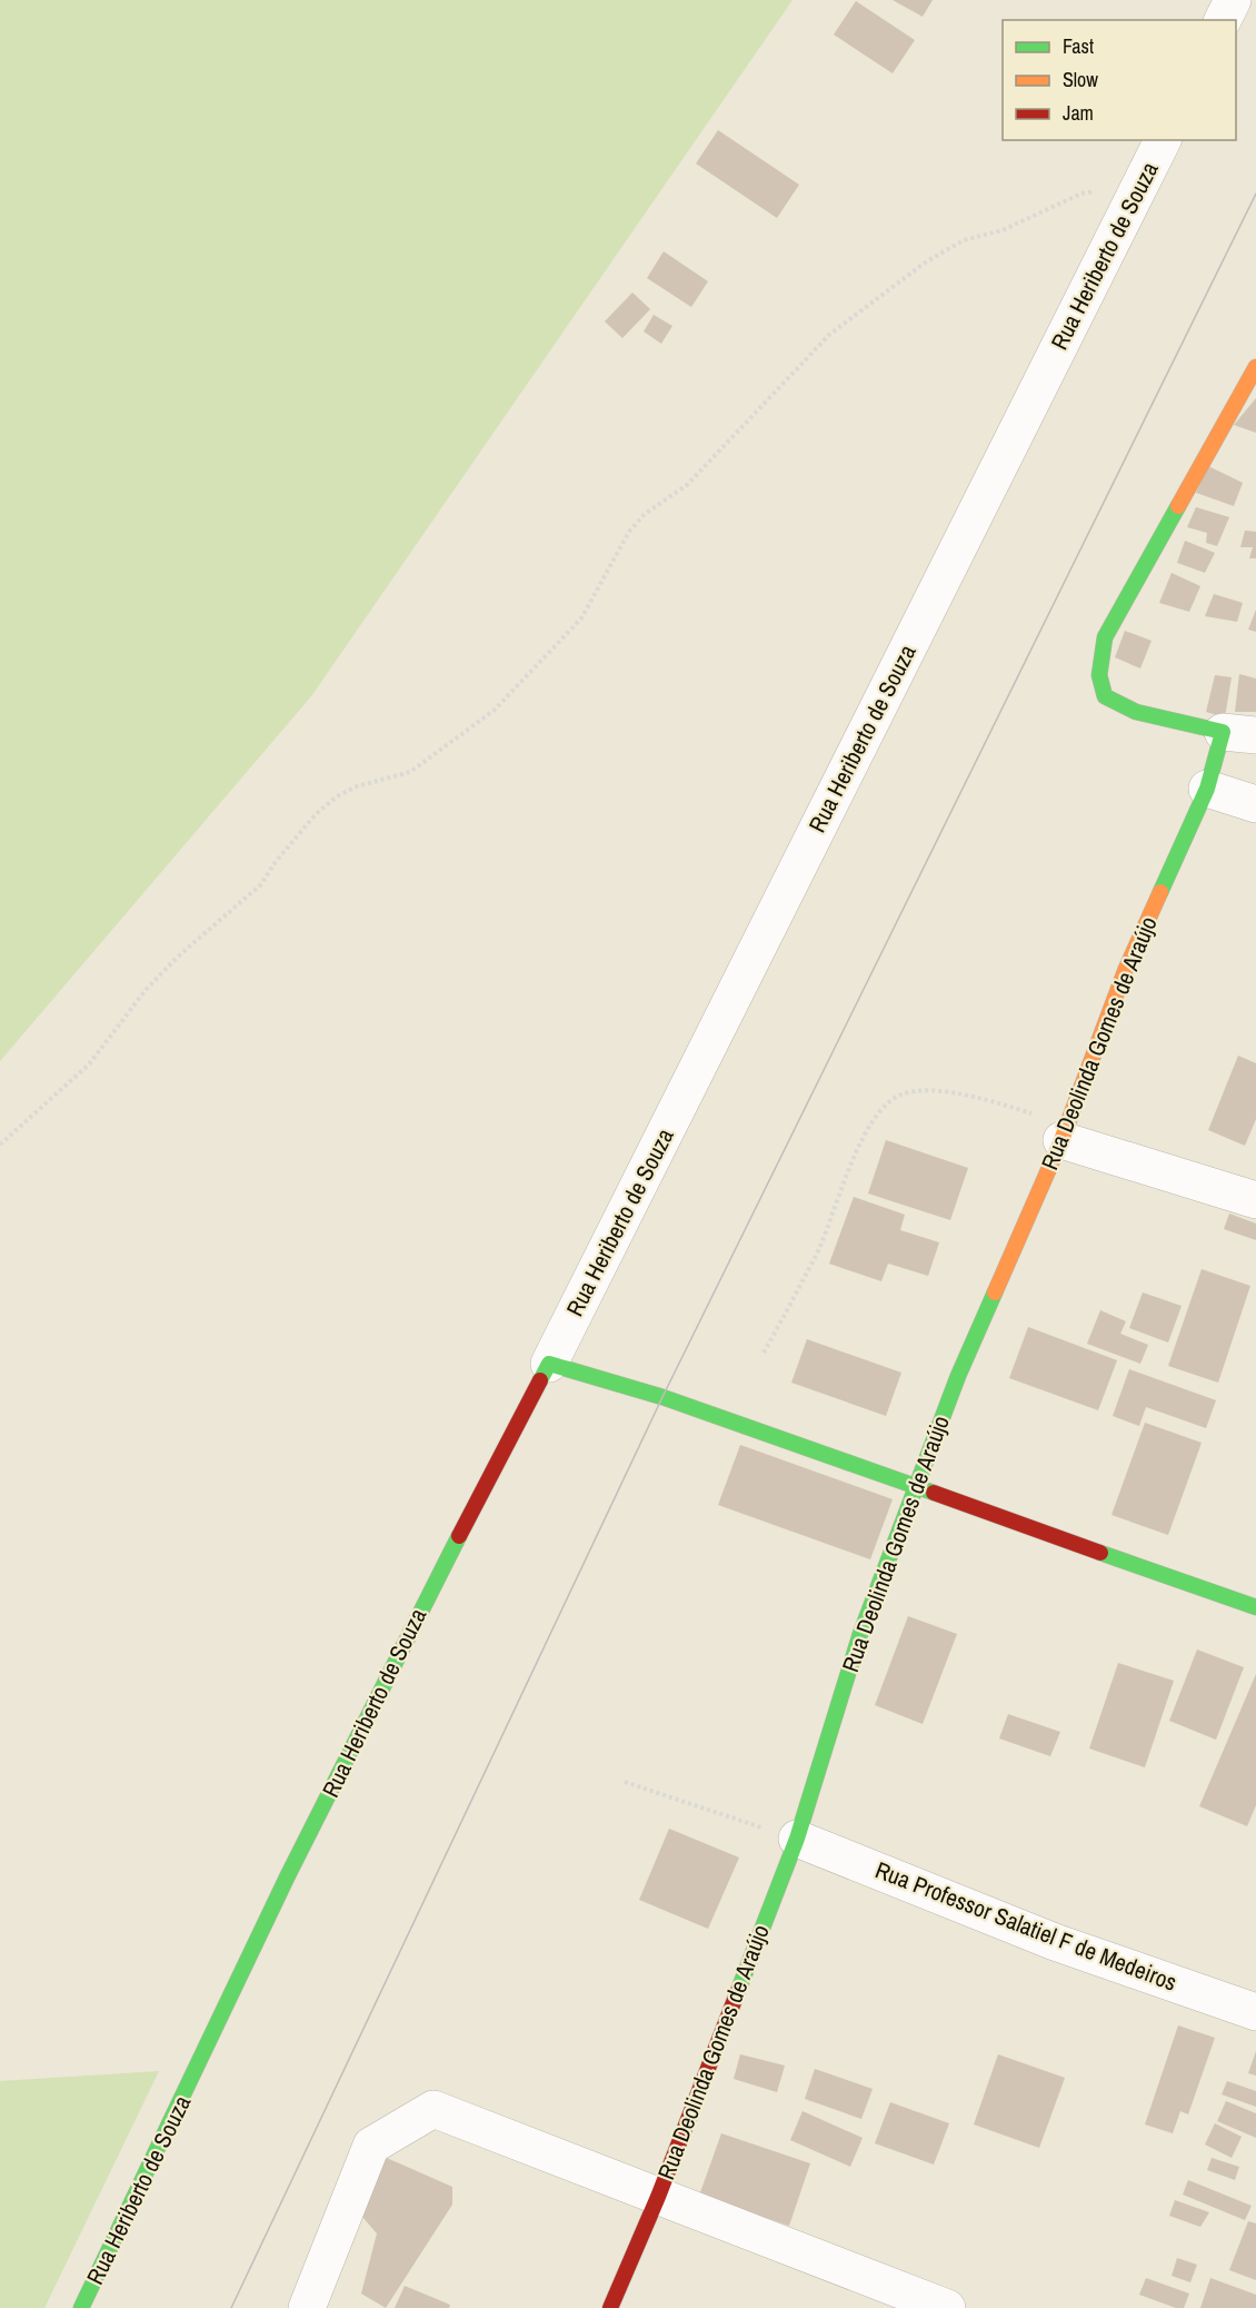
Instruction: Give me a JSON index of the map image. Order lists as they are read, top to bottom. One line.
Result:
{"streets":{"street":["Rua Heriberto de Souza","Rua Deolinda Gomes de Araújo","Rua Professor Salatiel F de Medeiros"]},"crossings":[["Rua Deolinda Gomes de Araújo","Rua Professor Salatiel F de Medeiros"]],"legend":["Fast","Slow","Jam"]}
